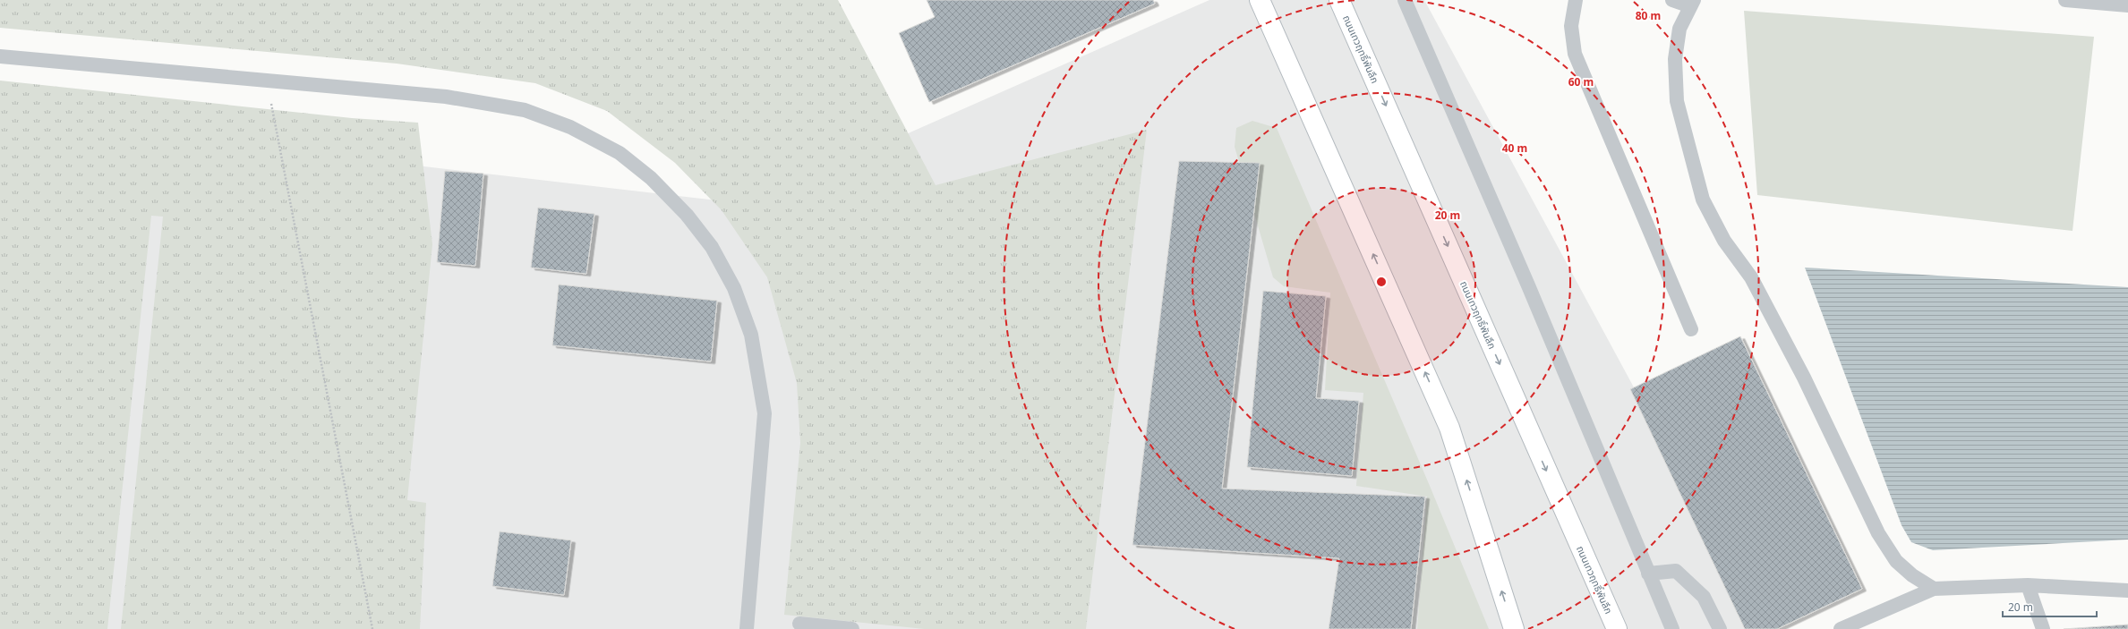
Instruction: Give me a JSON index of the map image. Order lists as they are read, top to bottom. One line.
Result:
{"streets":{"street":["ถนนเทวฤทธิ์พันลึก"]},"scale_bar":"20 m","rings":["80 m","60 m","40 m","20 m"]}
